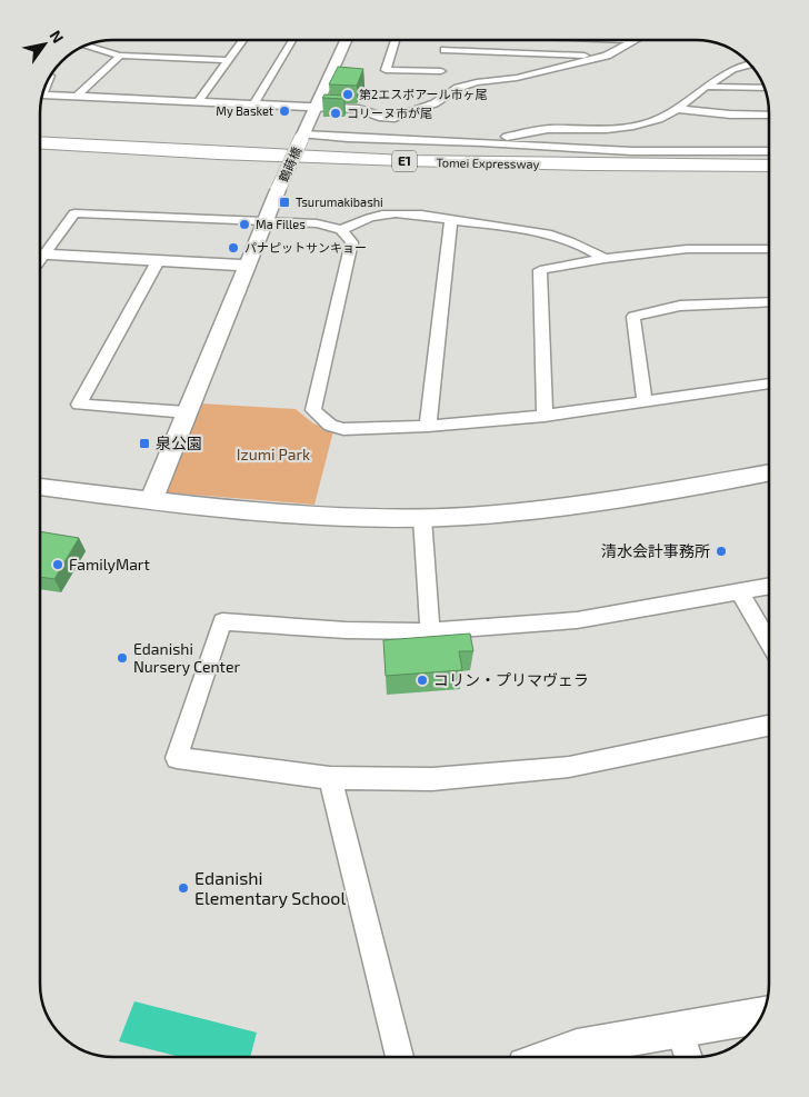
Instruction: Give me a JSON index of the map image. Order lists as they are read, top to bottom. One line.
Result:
{"streets":{"highway":["E1","Tomei Expressway"],"street":["鶴蒔橋"]},"parks":["Izumi Park"],"places":{"other":["第2エスポアール市ヶ尾","My Basket","コリーヌ市が尾","Ma Filles","パナピットサンキョー","清水会計事務所","FamilyMart","Edanishi Nursery Center","コリン・プリマヴェラ","Edanishi Elementary School"],"transit":["Tsurumakibashi","泉公園"]},"north":"top right"}
